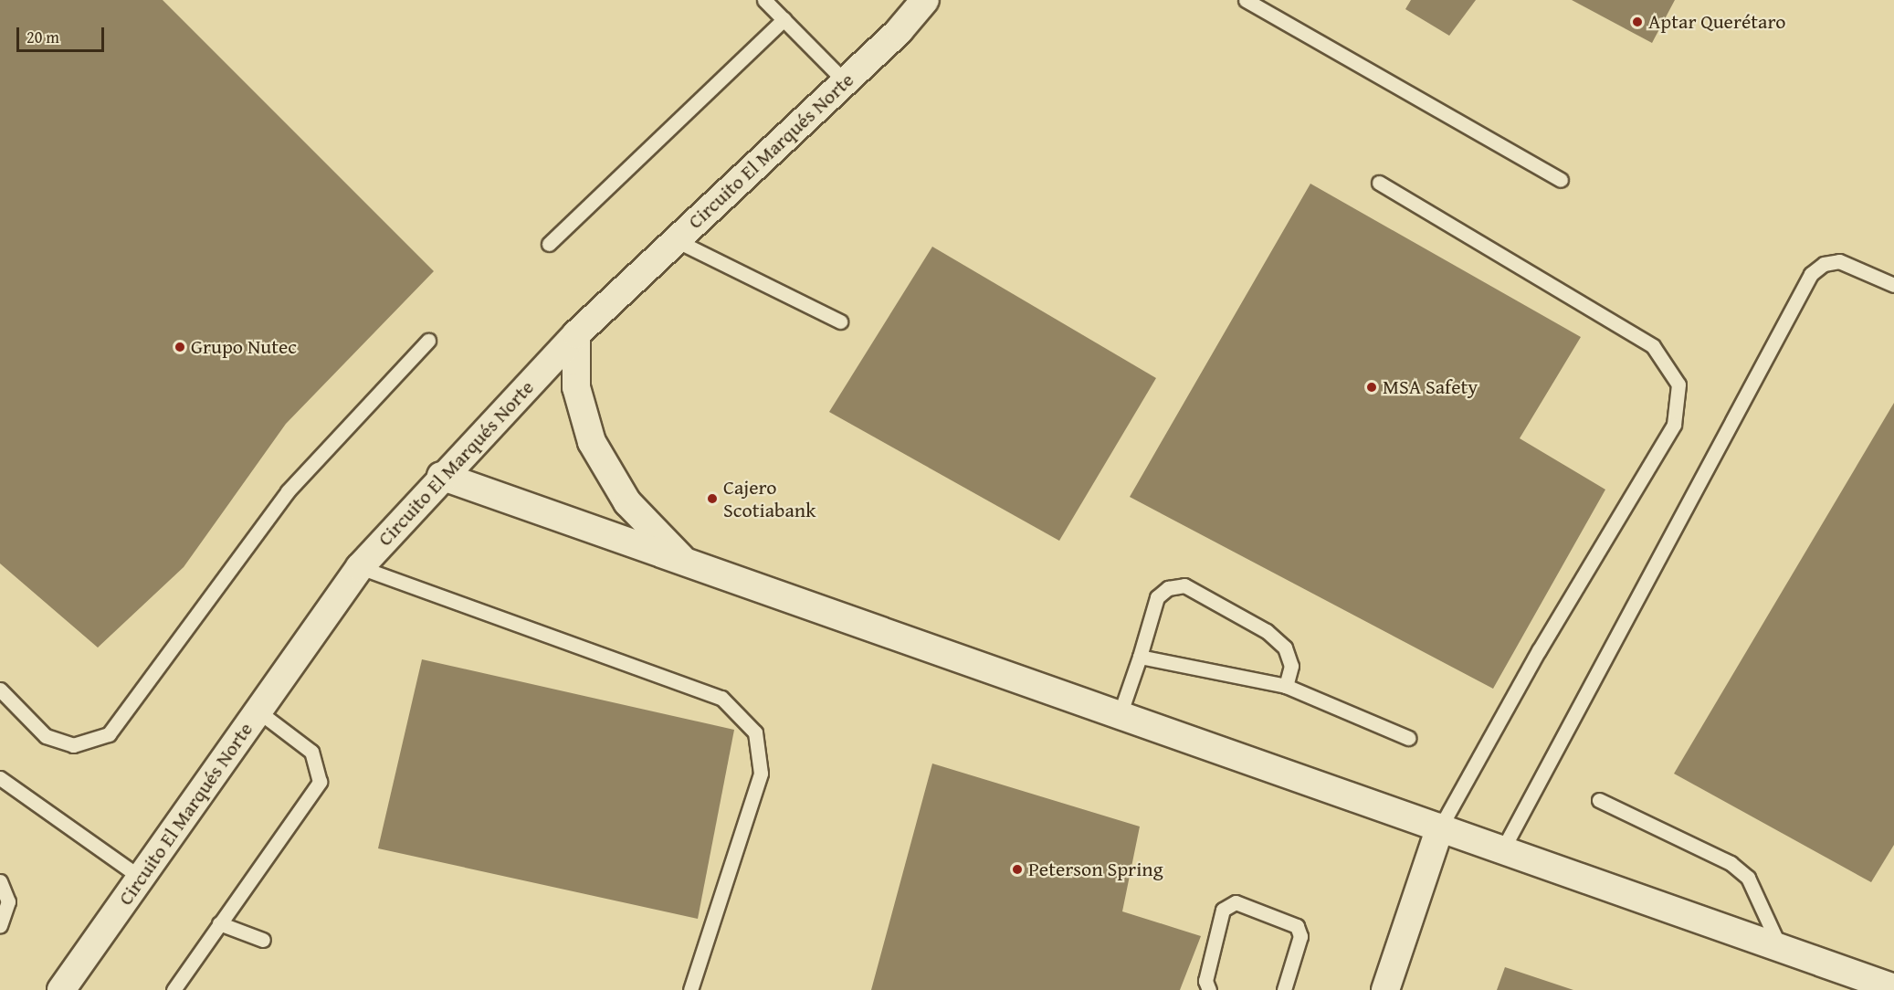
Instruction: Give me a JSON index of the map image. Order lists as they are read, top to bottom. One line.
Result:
{"streets":{"street":["Circuito El Marqués Norte"]},"places":["Aptar Querétaro","Grupo Nutec","MSA Safety","Cajero Scotiabank","Peterson Spring"],"scale_bar":"20 m"}
